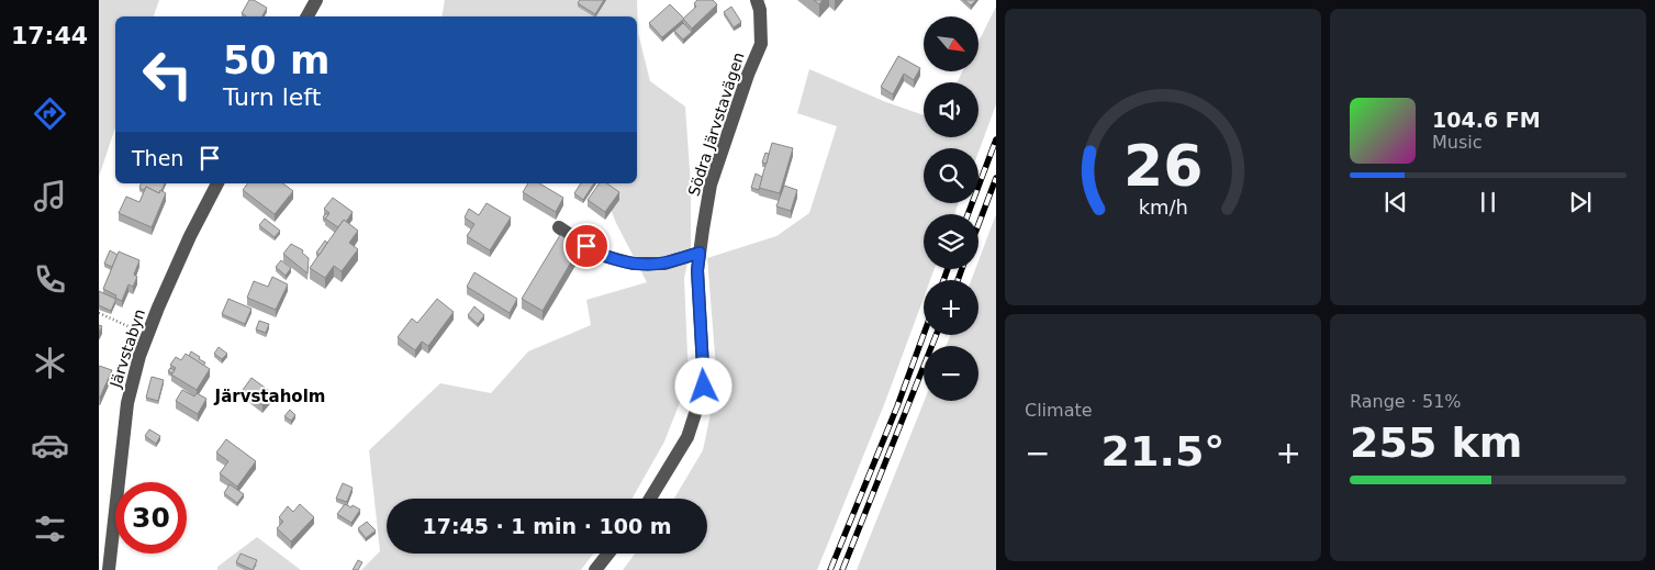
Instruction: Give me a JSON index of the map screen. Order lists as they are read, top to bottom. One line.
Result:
{"streets":{"street":["Södra Järvstavägen","Järvstabyn"]},"districts":["Järvstaholm"],"north":"bottom right","page":{"tabs":"17:44","map_buttons":["+","−"],"turn":["50 m","Turn left"],"song":["104.6 FM","Music"],"then":"Then","tile":["Climate",["Range · 51%","255 km"]],"heat":["−","21.5°","+"],"limit":"30","trip":"17:45 · 1 min · 100 m","gauge":["26","km/h"]}}
